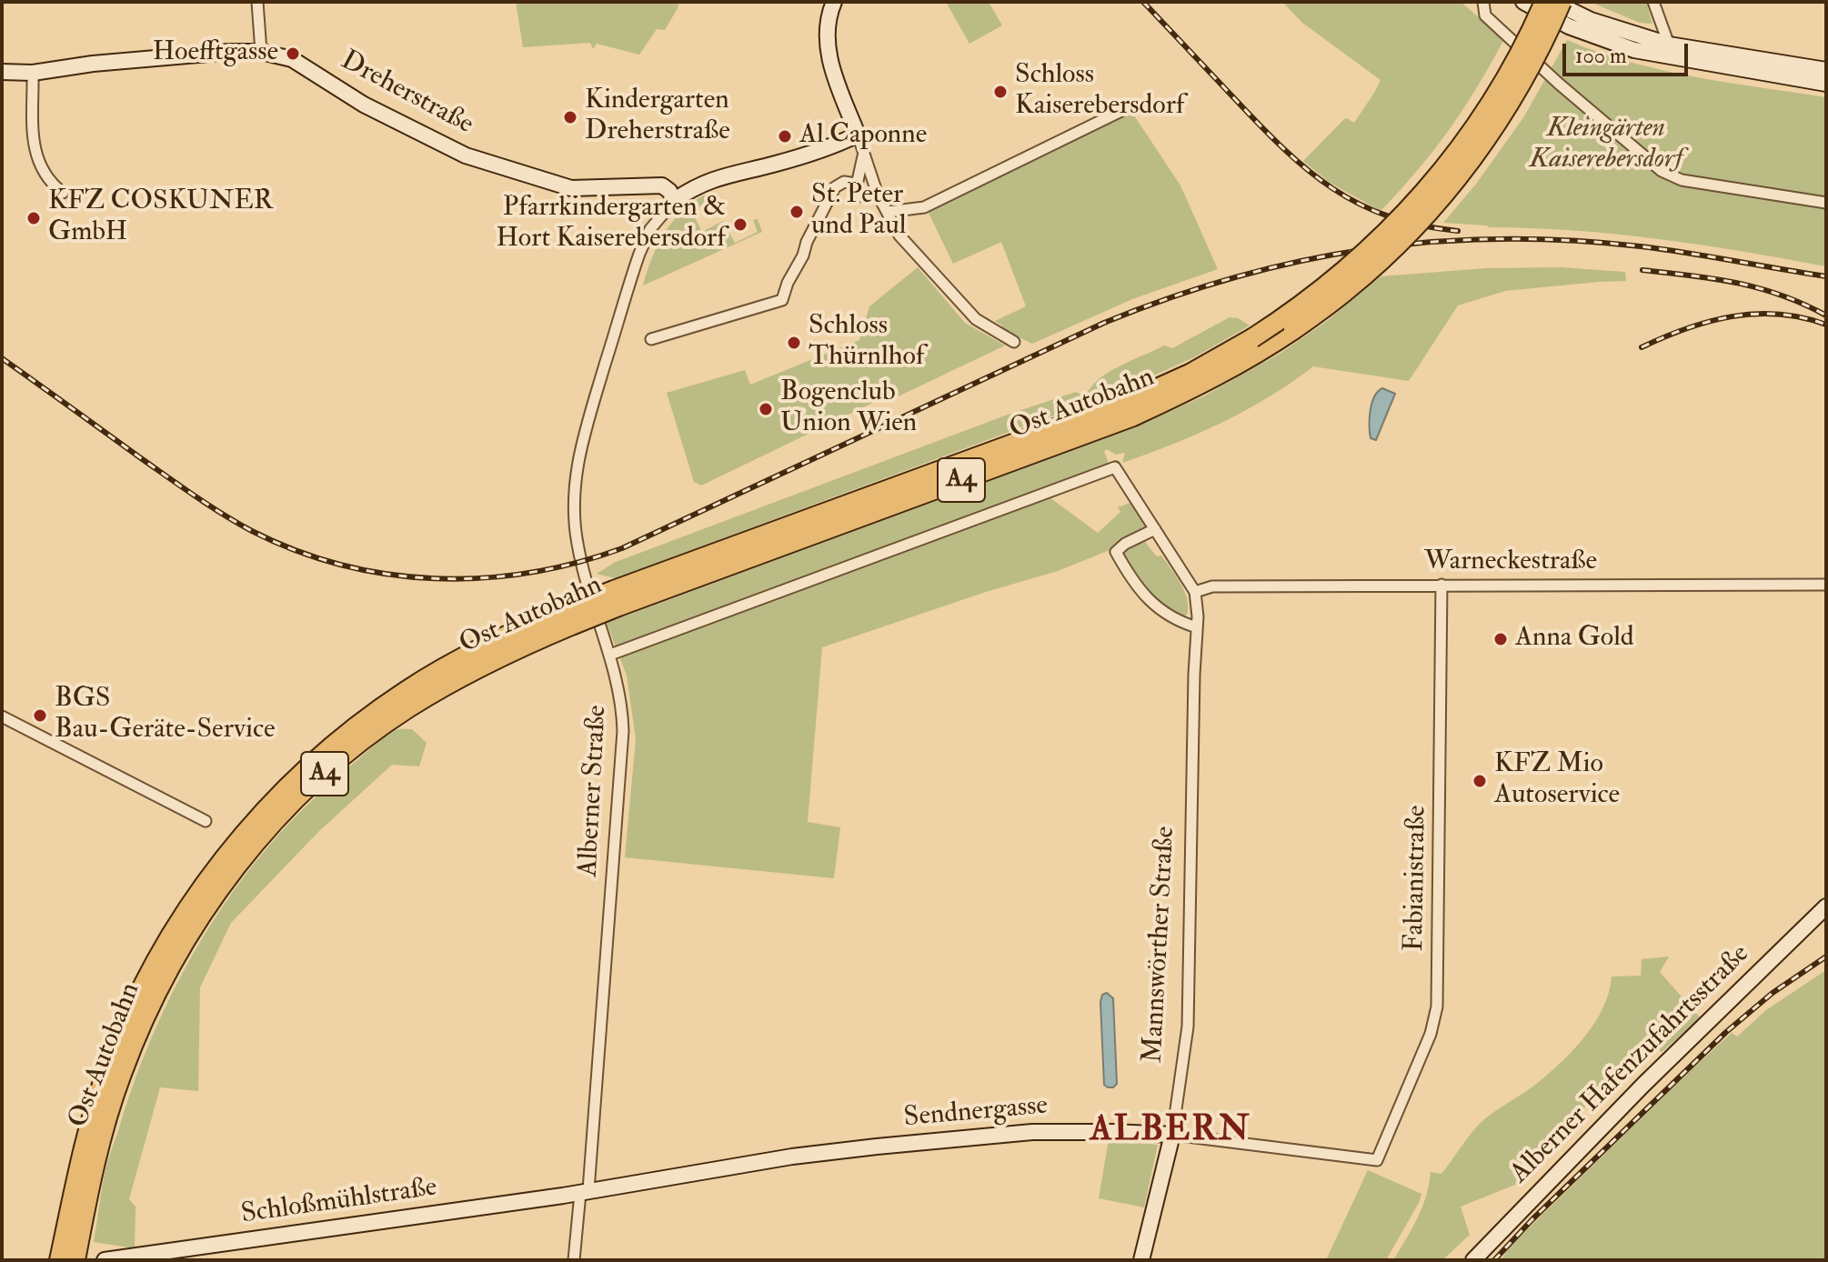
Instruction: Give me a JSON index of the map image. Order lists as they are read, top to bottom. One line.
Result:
{"streets":{"highway":["Ost Autobahn","A4"],"street":["Dreherstraße","Warneckestraße","Alberner Straße","Fabianistraße","Mannswörther Straße","Alberner Hafenzufahrtsstraße","Sendnergasse","Schloßmühlstraße"]},"crossings":[["Dreherstraße","Alberner Straße"],["Warneckestraße","Fabianistraße"],["Warneckestraße","Mannswörther Straße"],["Alberner Straße","Mannswörther Straße"],["Alberner Straße","Sendnergasse"],["Alberner Straße","Schloßmühlstraße"],["Fabianistraße","Sendnergasse"],["Mannswörther Straße","Sendnergasse"],["Sendnergasse","Schloßmühlstraße"]],"districts":["ALBERN"],"parks":["Kleingärten Kaiserebersdorf"],"places":["Hoefftgasse","Schloss Kaiserebersdorf","Kindergarten Dreherstraße","Al Caponne","St. Peter und Paul","KFZ COSKUNER GmbH","Pfarrkindergarten & Hort Kaiserebersdorf","Schloss Thürnlhof","Bogenclub Union Wien","Anna Gold","BGS Bau-Geräte-Service","KFZ Mio Autoservice"],"scale_bar":"100 m"}
